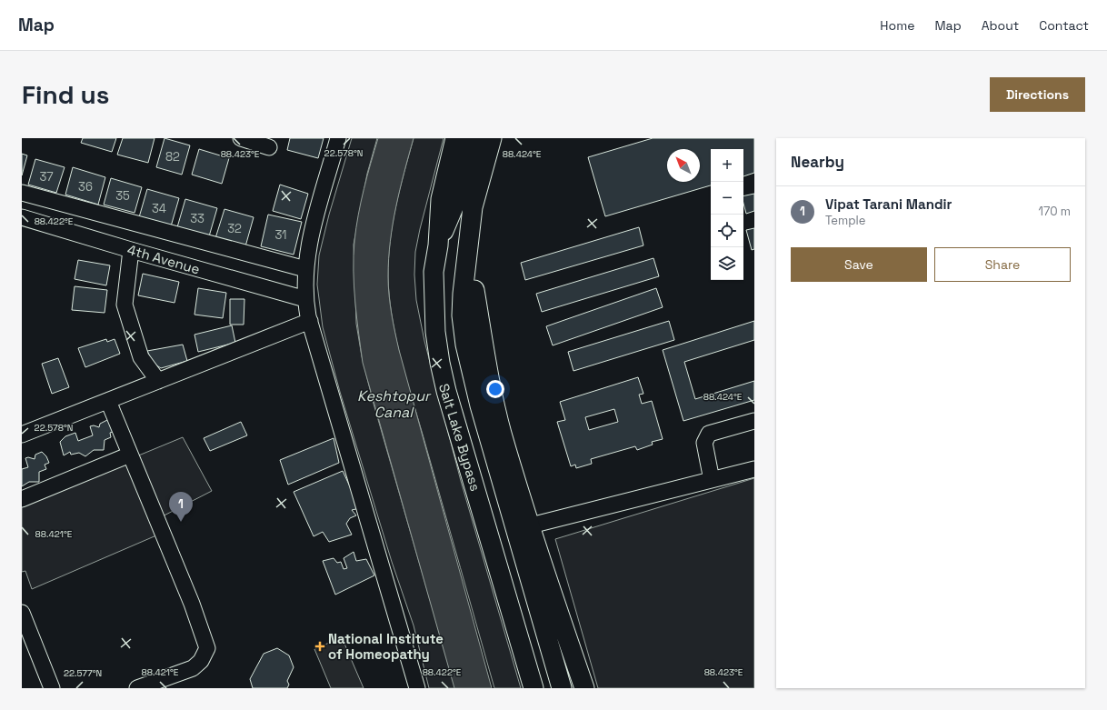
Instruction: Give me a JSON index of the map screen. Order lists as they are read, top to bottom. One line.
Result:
{"streets":{"main road":["Salt Lake Bypass"],"street":["4th Avenue"]},"water":["Keshtopur Canal"],"places":{"health":["National Institute of Homeopathy"]},"house_numbers":["82","37","36","35","34","33","32","31"],"north":"top left","page":{"header":"Map","nav":["Home","Map","About","Contact"],"buttons":["Directions",["Save","Share"]],"title":"Find us","heading":"Nearby","map_buttons":["+","−"],"list":[{"mark":"1","name":"Vipat Tarani Mandir","note":"Temple","value":"170 m"}],"pins":"1"},"coordinates":["22.578°N","88.423°E","88.424°E","88.422°E","88.421°E","22.577°N"]}
